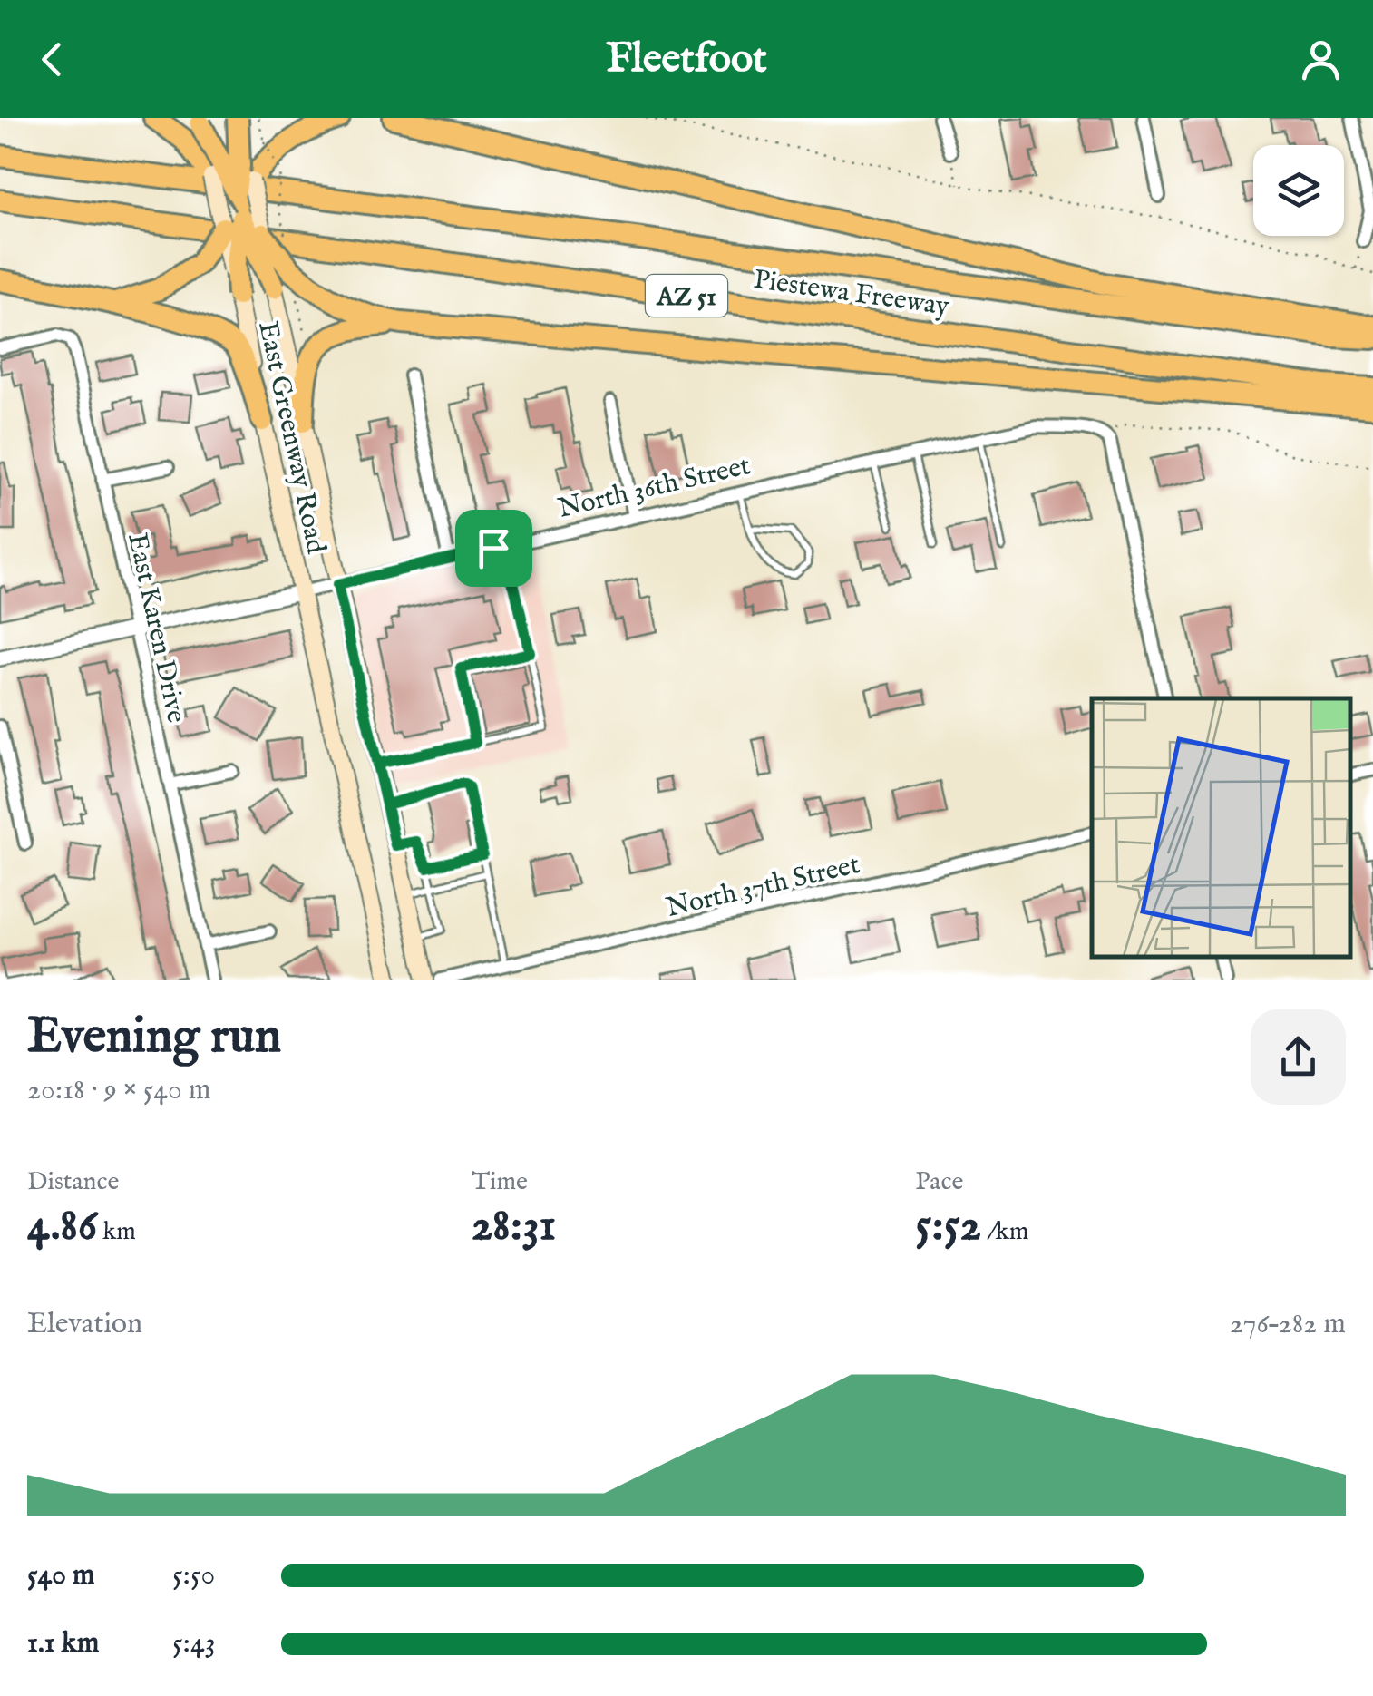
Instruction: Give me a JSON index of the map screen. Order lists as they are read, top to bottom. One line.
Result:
{"streets":{"highway":["Piestewa Freeway","AZ 51"],"main road":["East Greenway Road"],"street":["North 36th Street","East Karen Drive","North 37th Street"]},"crossings":[["East Greenway Road","North 36th Street"],["North 36th Street","East Karen Drive"]],"page":{"header":"Fleetfoot","heading":["Evening run","20:18 · 9 × 540 m"],"stats":[["Distance","4.86 km"],["Time","28:31"],["Pace","5:52 /km"]],"chart":["Elevation","276–282 m"],"list":[{"name":"540 m","note":"5:50"},{"name":"1.1 km","note":"5:43"}]}}
